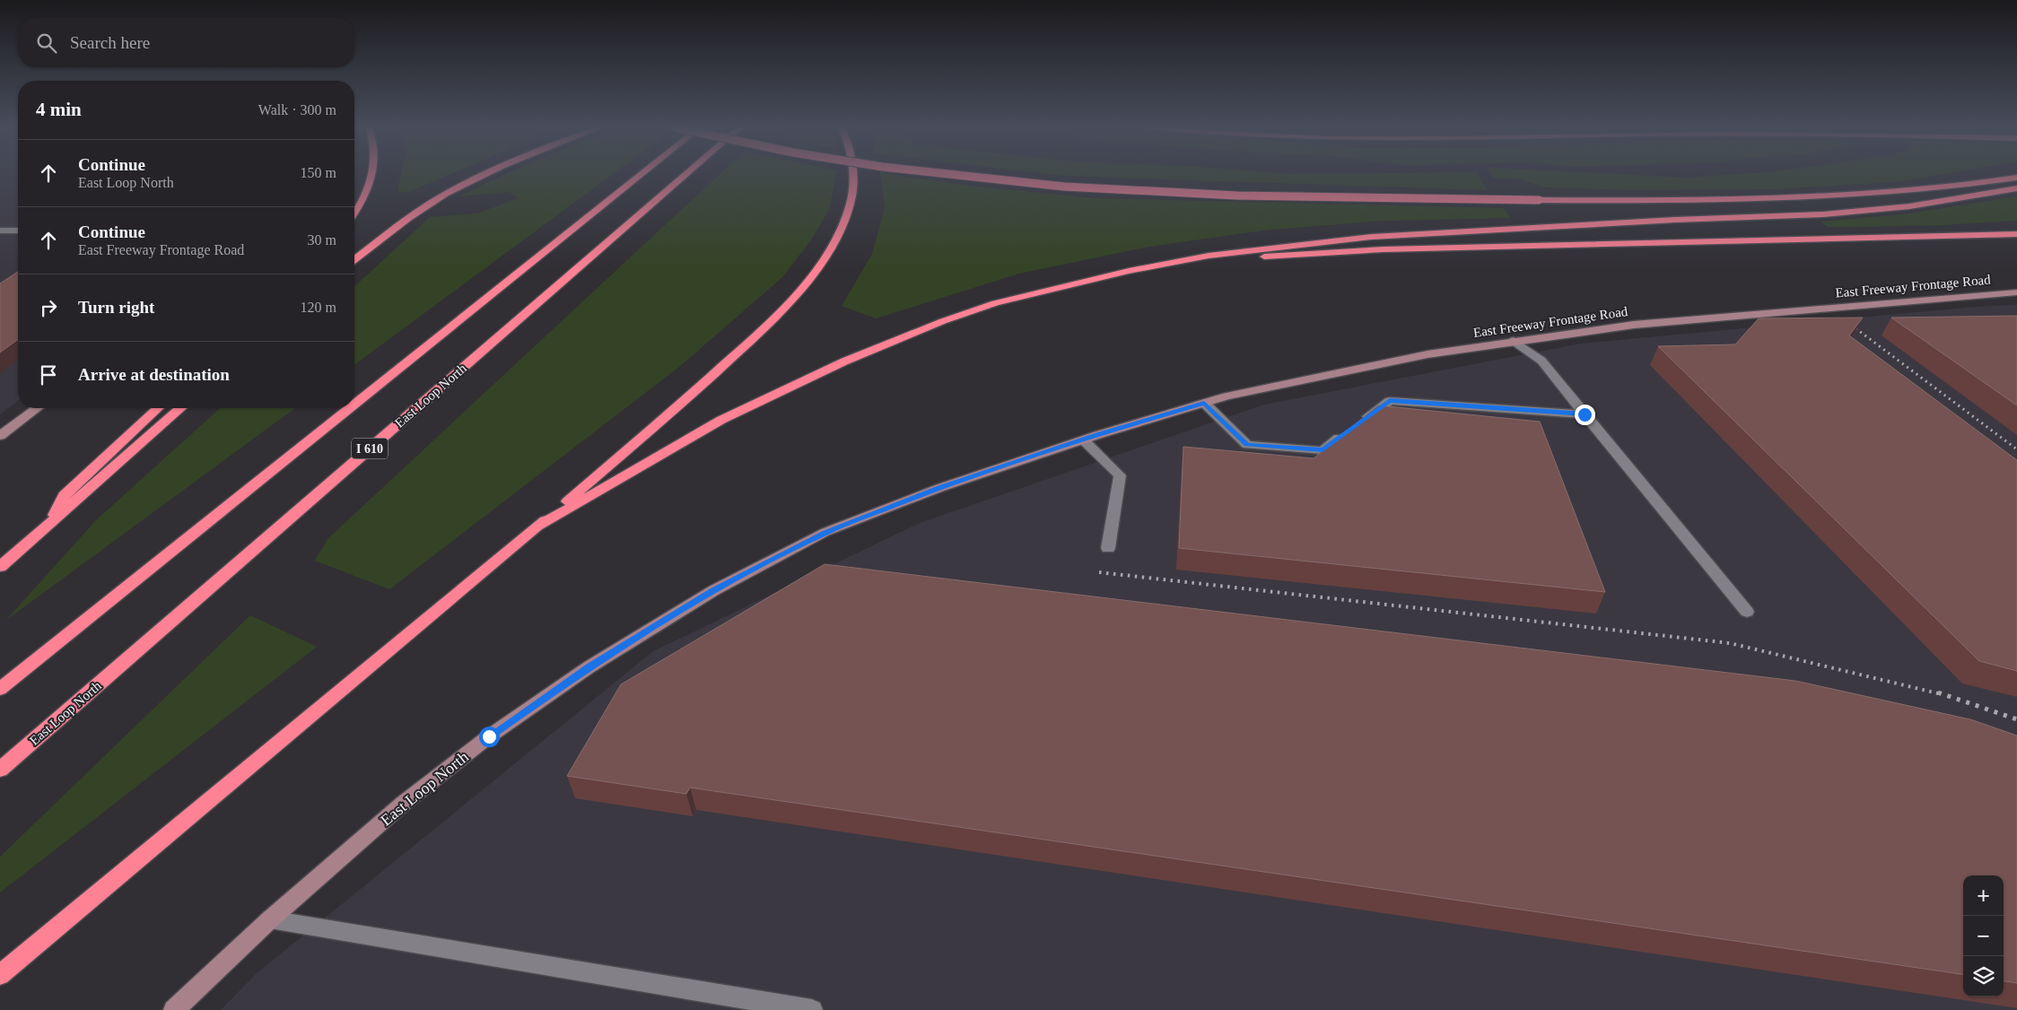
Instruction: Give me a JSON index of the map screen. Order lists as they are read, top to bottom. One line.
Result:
{"streets":{"highway":["East Loop North","I 610"],"main road":["East Freeway Frontage Road"]},"crossings":[["East Freeway Frontage Road","East Loop North"]],"page":{"search":"Search here","heading":["4 min","Walk · 300 m"],"list":[["Continue","East Loop North","150 m"],["Continue","East Freeway Frontage Road","30 m"],["Turn right","120 m"],"Arrive at destination"],"map_buttons":["+","−"]}}
